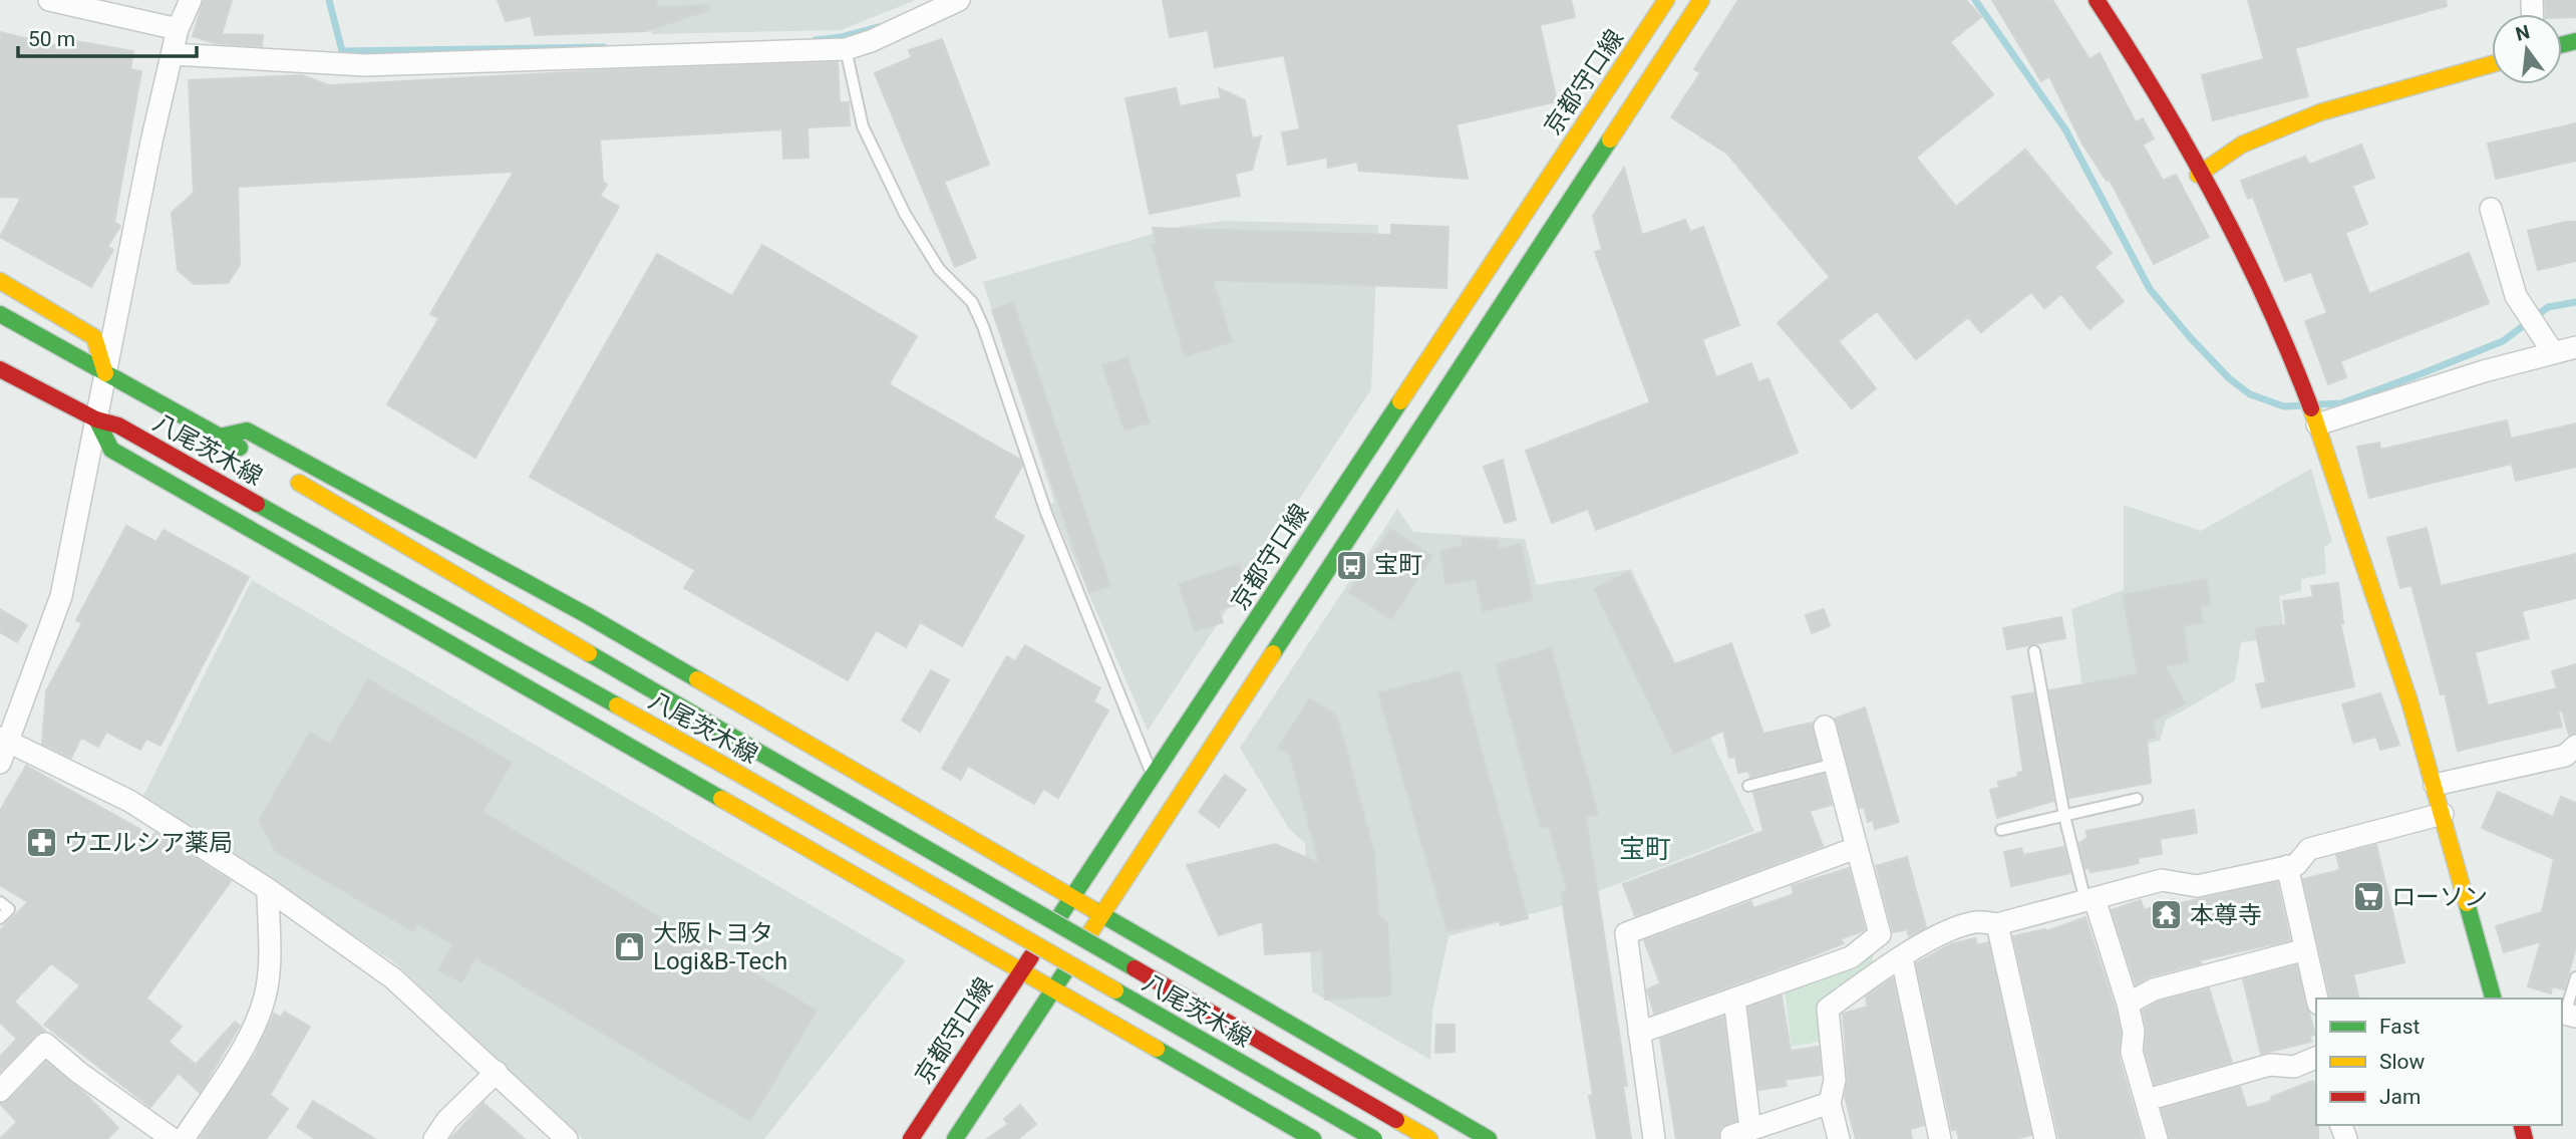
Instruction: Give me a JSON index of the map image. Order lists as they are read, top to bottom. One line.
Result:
{"streets":{"main road":["京都守口線","八尾茨木線"]},"districts":["宝町"],"places":{"bus stop":["宝町"],"pharmacy":["ウエルシア薬局"],"supermarket":["ローソン"],"temple":["本尊寺"],"shop":["大阪トヨタ Logi&B-Tech"]},"legend":["Fast","Slow","Jam"],"scale_bar":"50 m","north":"top"}
